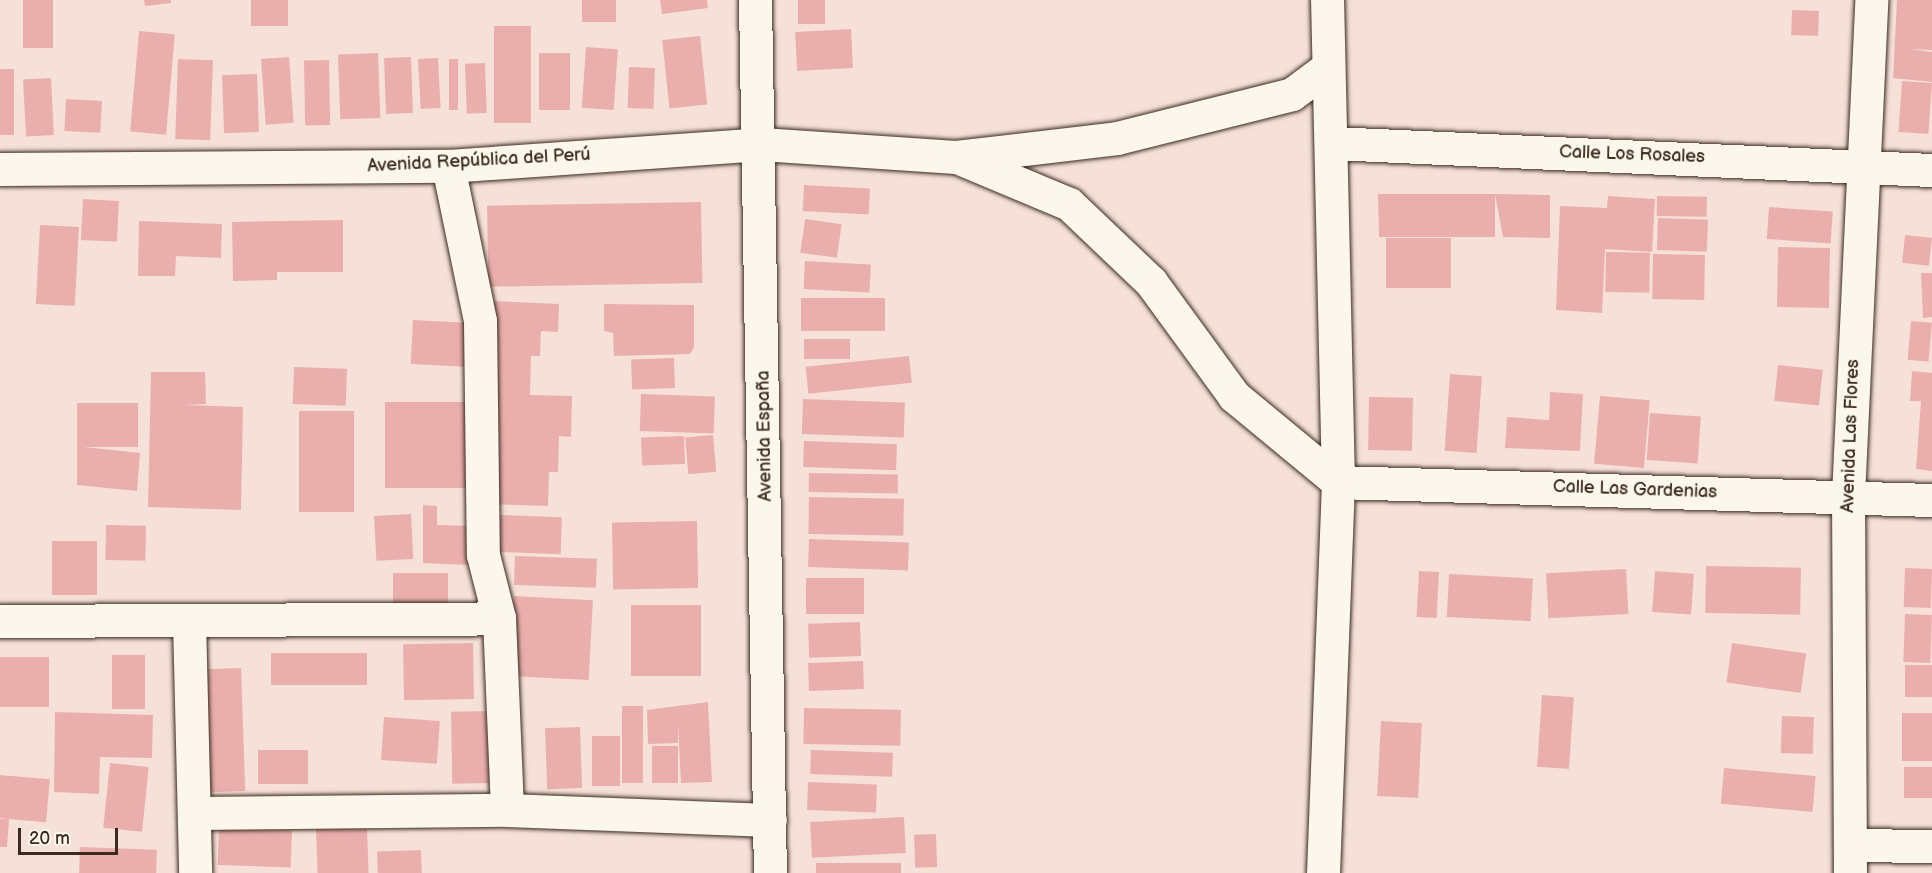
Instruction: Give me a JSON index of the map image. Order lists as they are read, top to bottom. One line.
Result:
{"streets":{"street":["Calle Los Rosales","Avenida República del Perú","Avenida España","Avenida Las Flores","Calle Las Gardenias"]},"crossings":[["Calle Los Rosales","Avenida Las Flores"],["Avenida República del Perú","Avenida España"],["Avenida Las Flores","Calle Las Gardenias"]],"scale_bar":"20 m"}
